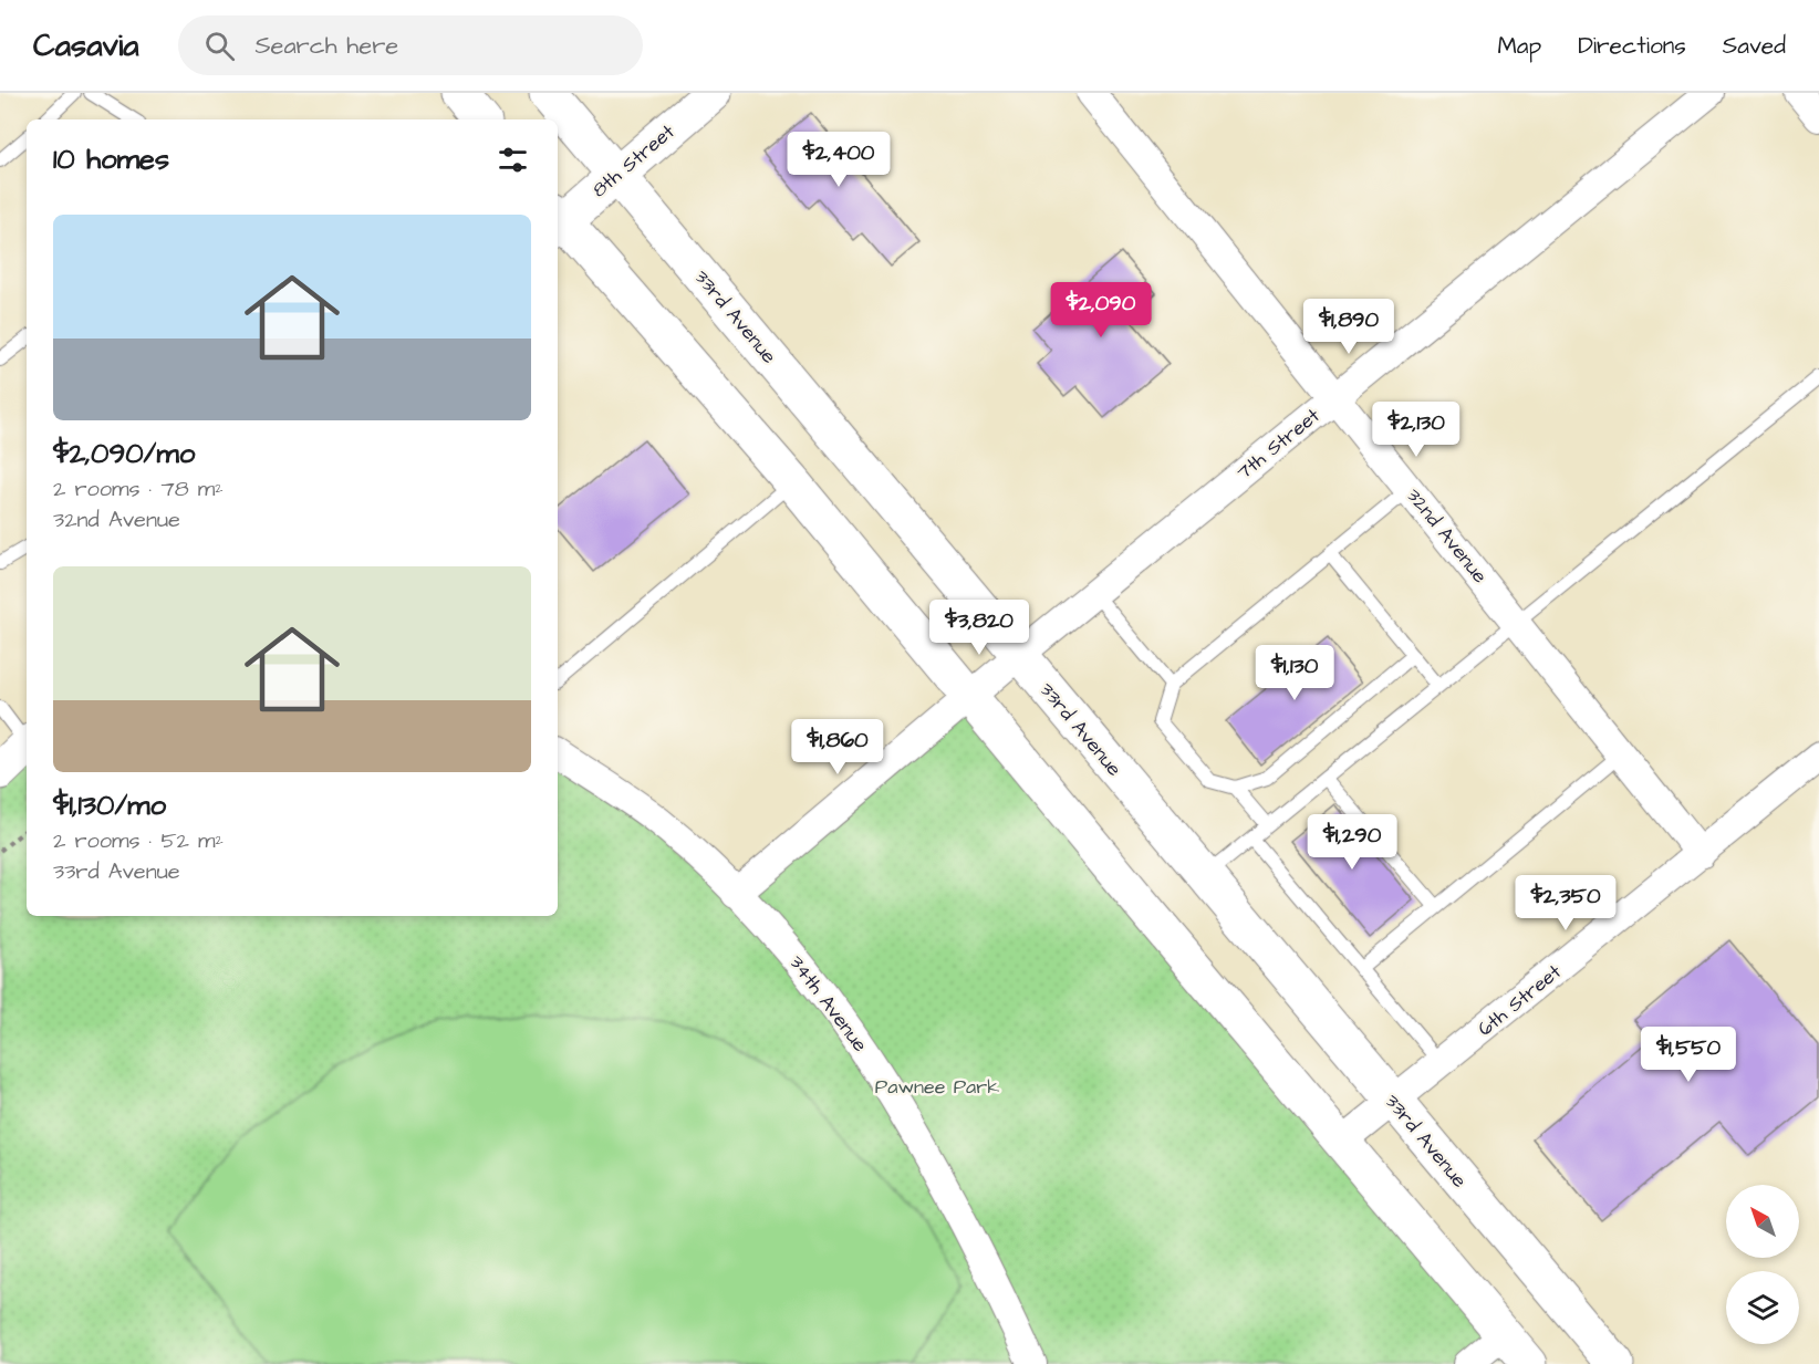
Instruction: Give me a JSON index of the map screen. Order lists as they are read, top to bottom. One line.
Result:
{"streets":{"main road":["8th Street","33rd Avenue"],"street":["7th Street","32nd Avenue","6th Street","34th Avenue"]},"crossings":[["8th Street","33rd Avenue"],["33rd Avenue","7th Street"],["33rd Avenue","6th Street"],["7th Street","32nd Avenue"],["7th Street","34th Avenue"],["32nd Avenue","6th Street"]],"parks":["Pawnee Park"],"north":"top left","page":{"header":"Casavia","search":"Search here","nav":["Map","Directions","Saved"],"heading":"10 homes","price":["$2,400","$2,090","$1,890","$2,130","$3,820","$1,130","$1,860","$1,290","$2,350","$1,550"],"list":[{"name":"$2,090/mo","note":"2 rooms · 78 m² · 32nd Avenue"},{"name":"$1,130/mo","note":"2 rooms · 52 m² · 33rd Avenue"}]}}
